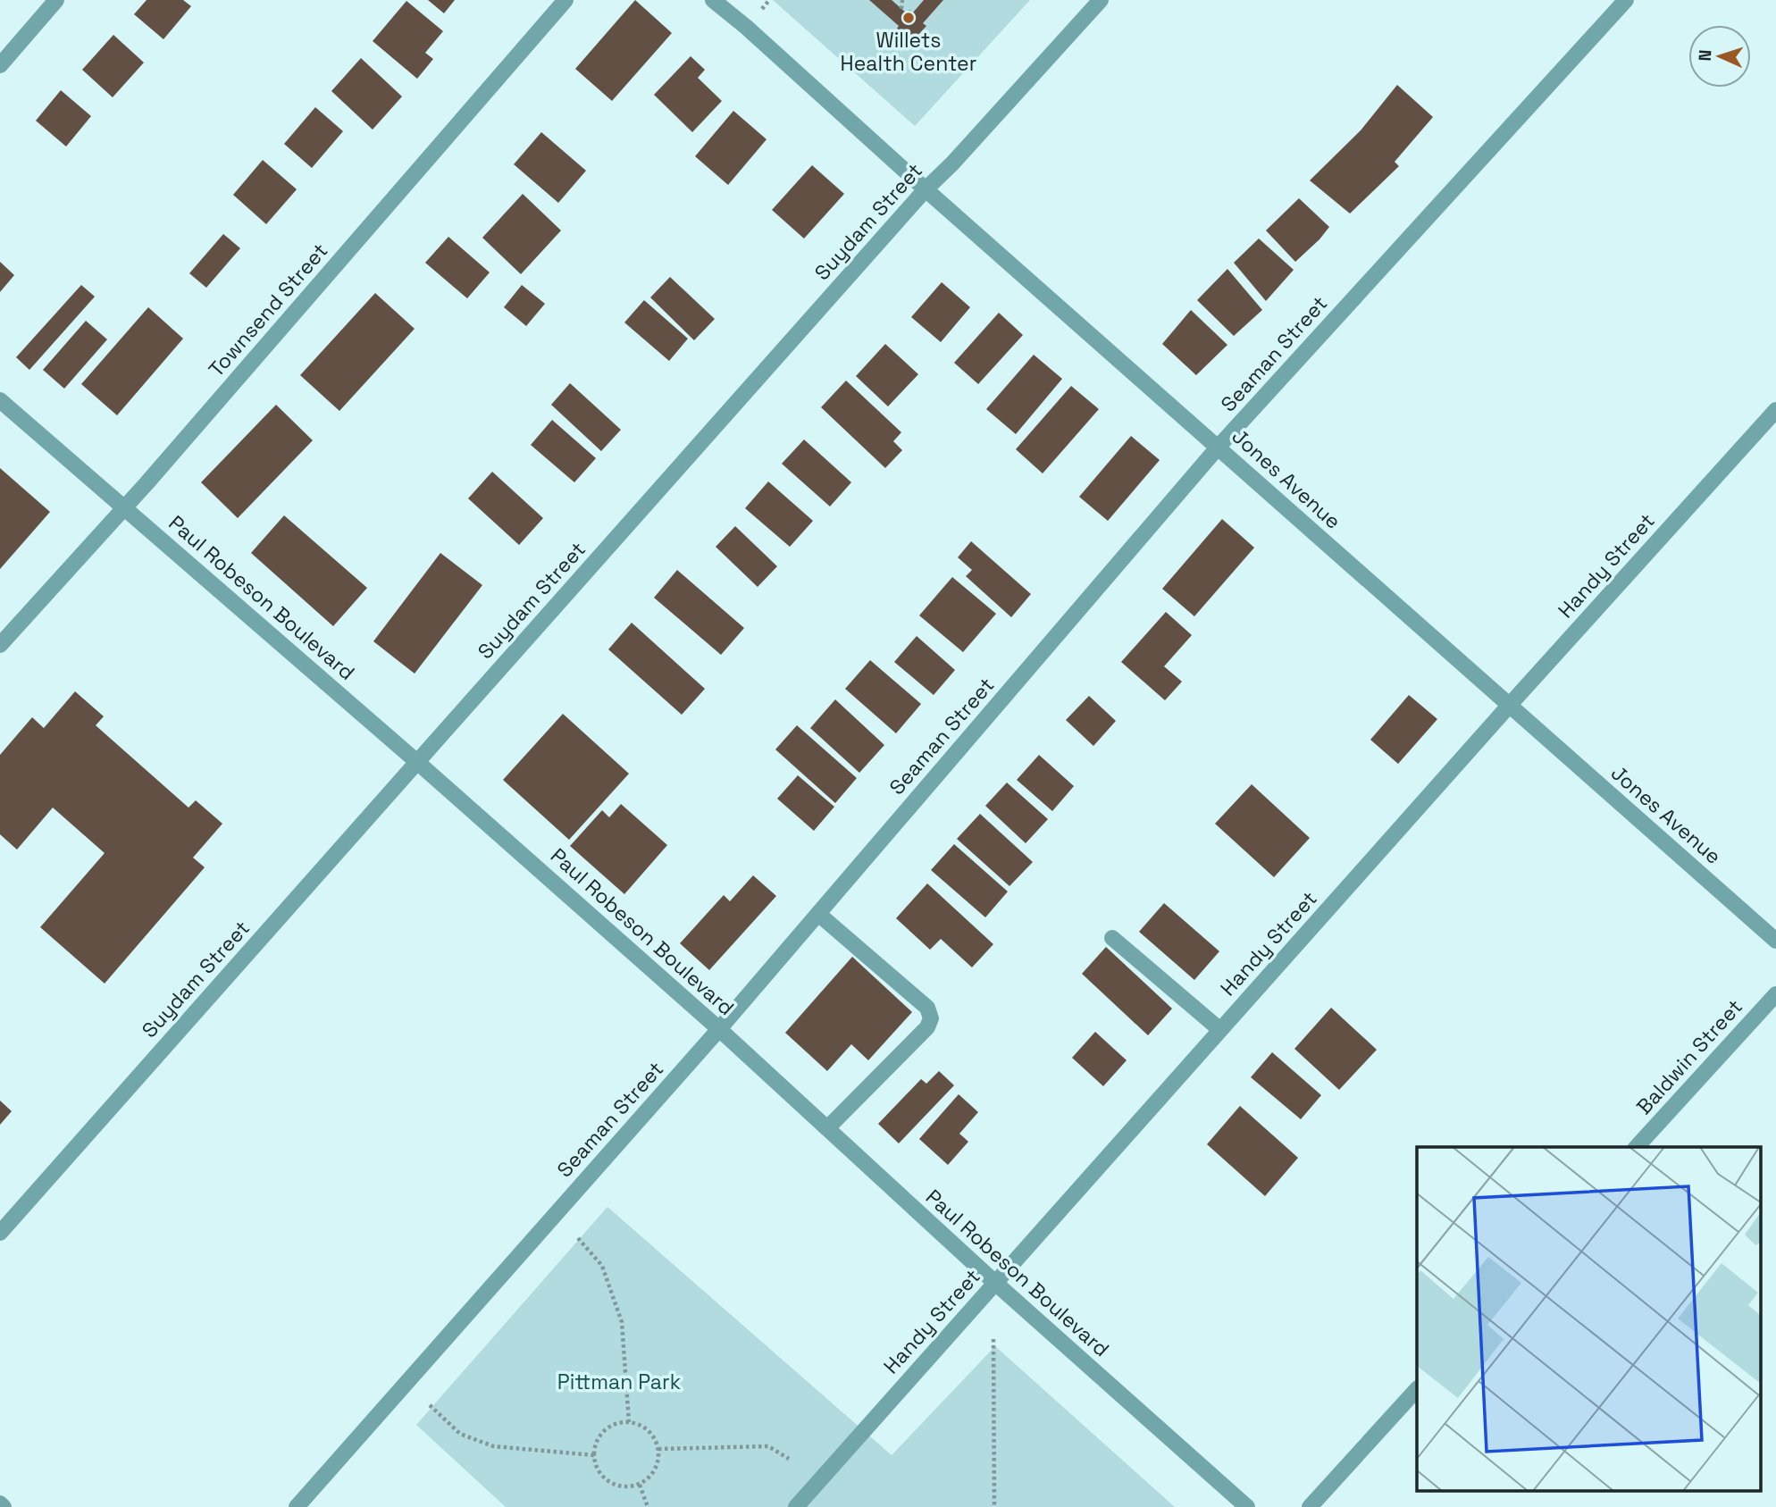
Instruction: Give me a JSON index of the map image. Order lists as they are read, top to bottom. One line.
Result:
{"streets":{"street":["Suydam Street","Townsend Street","Seaman Street","Jones Avenue","Handy Street","Paul Robeson Boulevard","Baldwin Street"]},"crossings":[["Suydam Street","Jones Avenue"],["Suydam Street","Paul Robeson Boulevard"],["Townsend Street","Paul Robeson Boulevard"],["Seaman Street","Jones Avenue"],["Seaman Street","Paul Robeson Boulevard"],["Jones Avenue","Handy Street"],["Handy Street","Paul Robeson Boulevard"]],"parks":["Pittman Park"],"places":["Willets Health Center"],"north":"left"}
